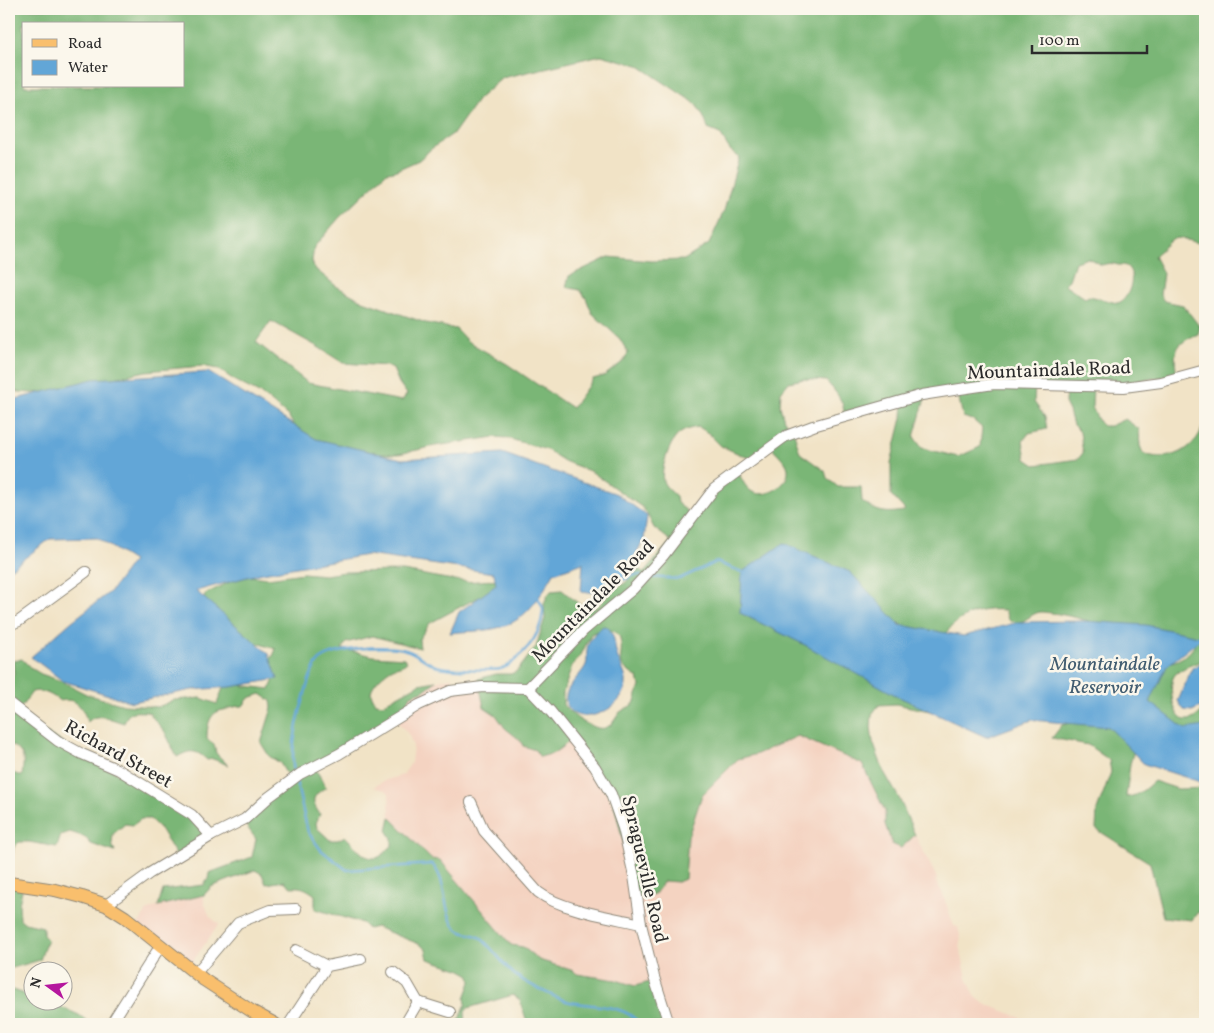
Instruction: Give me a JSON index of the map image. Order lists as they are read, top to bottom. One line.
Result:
{"streets":{"street":["Mountaindale Road","Richard Street","Spragueville Road"]},"crossings":[["Mountaindale Road","Richard Street"],["Mountaindale Road","Spragueville Road"]],"water":["Mountaindale Reservoir"],"legend":["Road","Water"],"scale_bar":"100 m","north":"left"}
